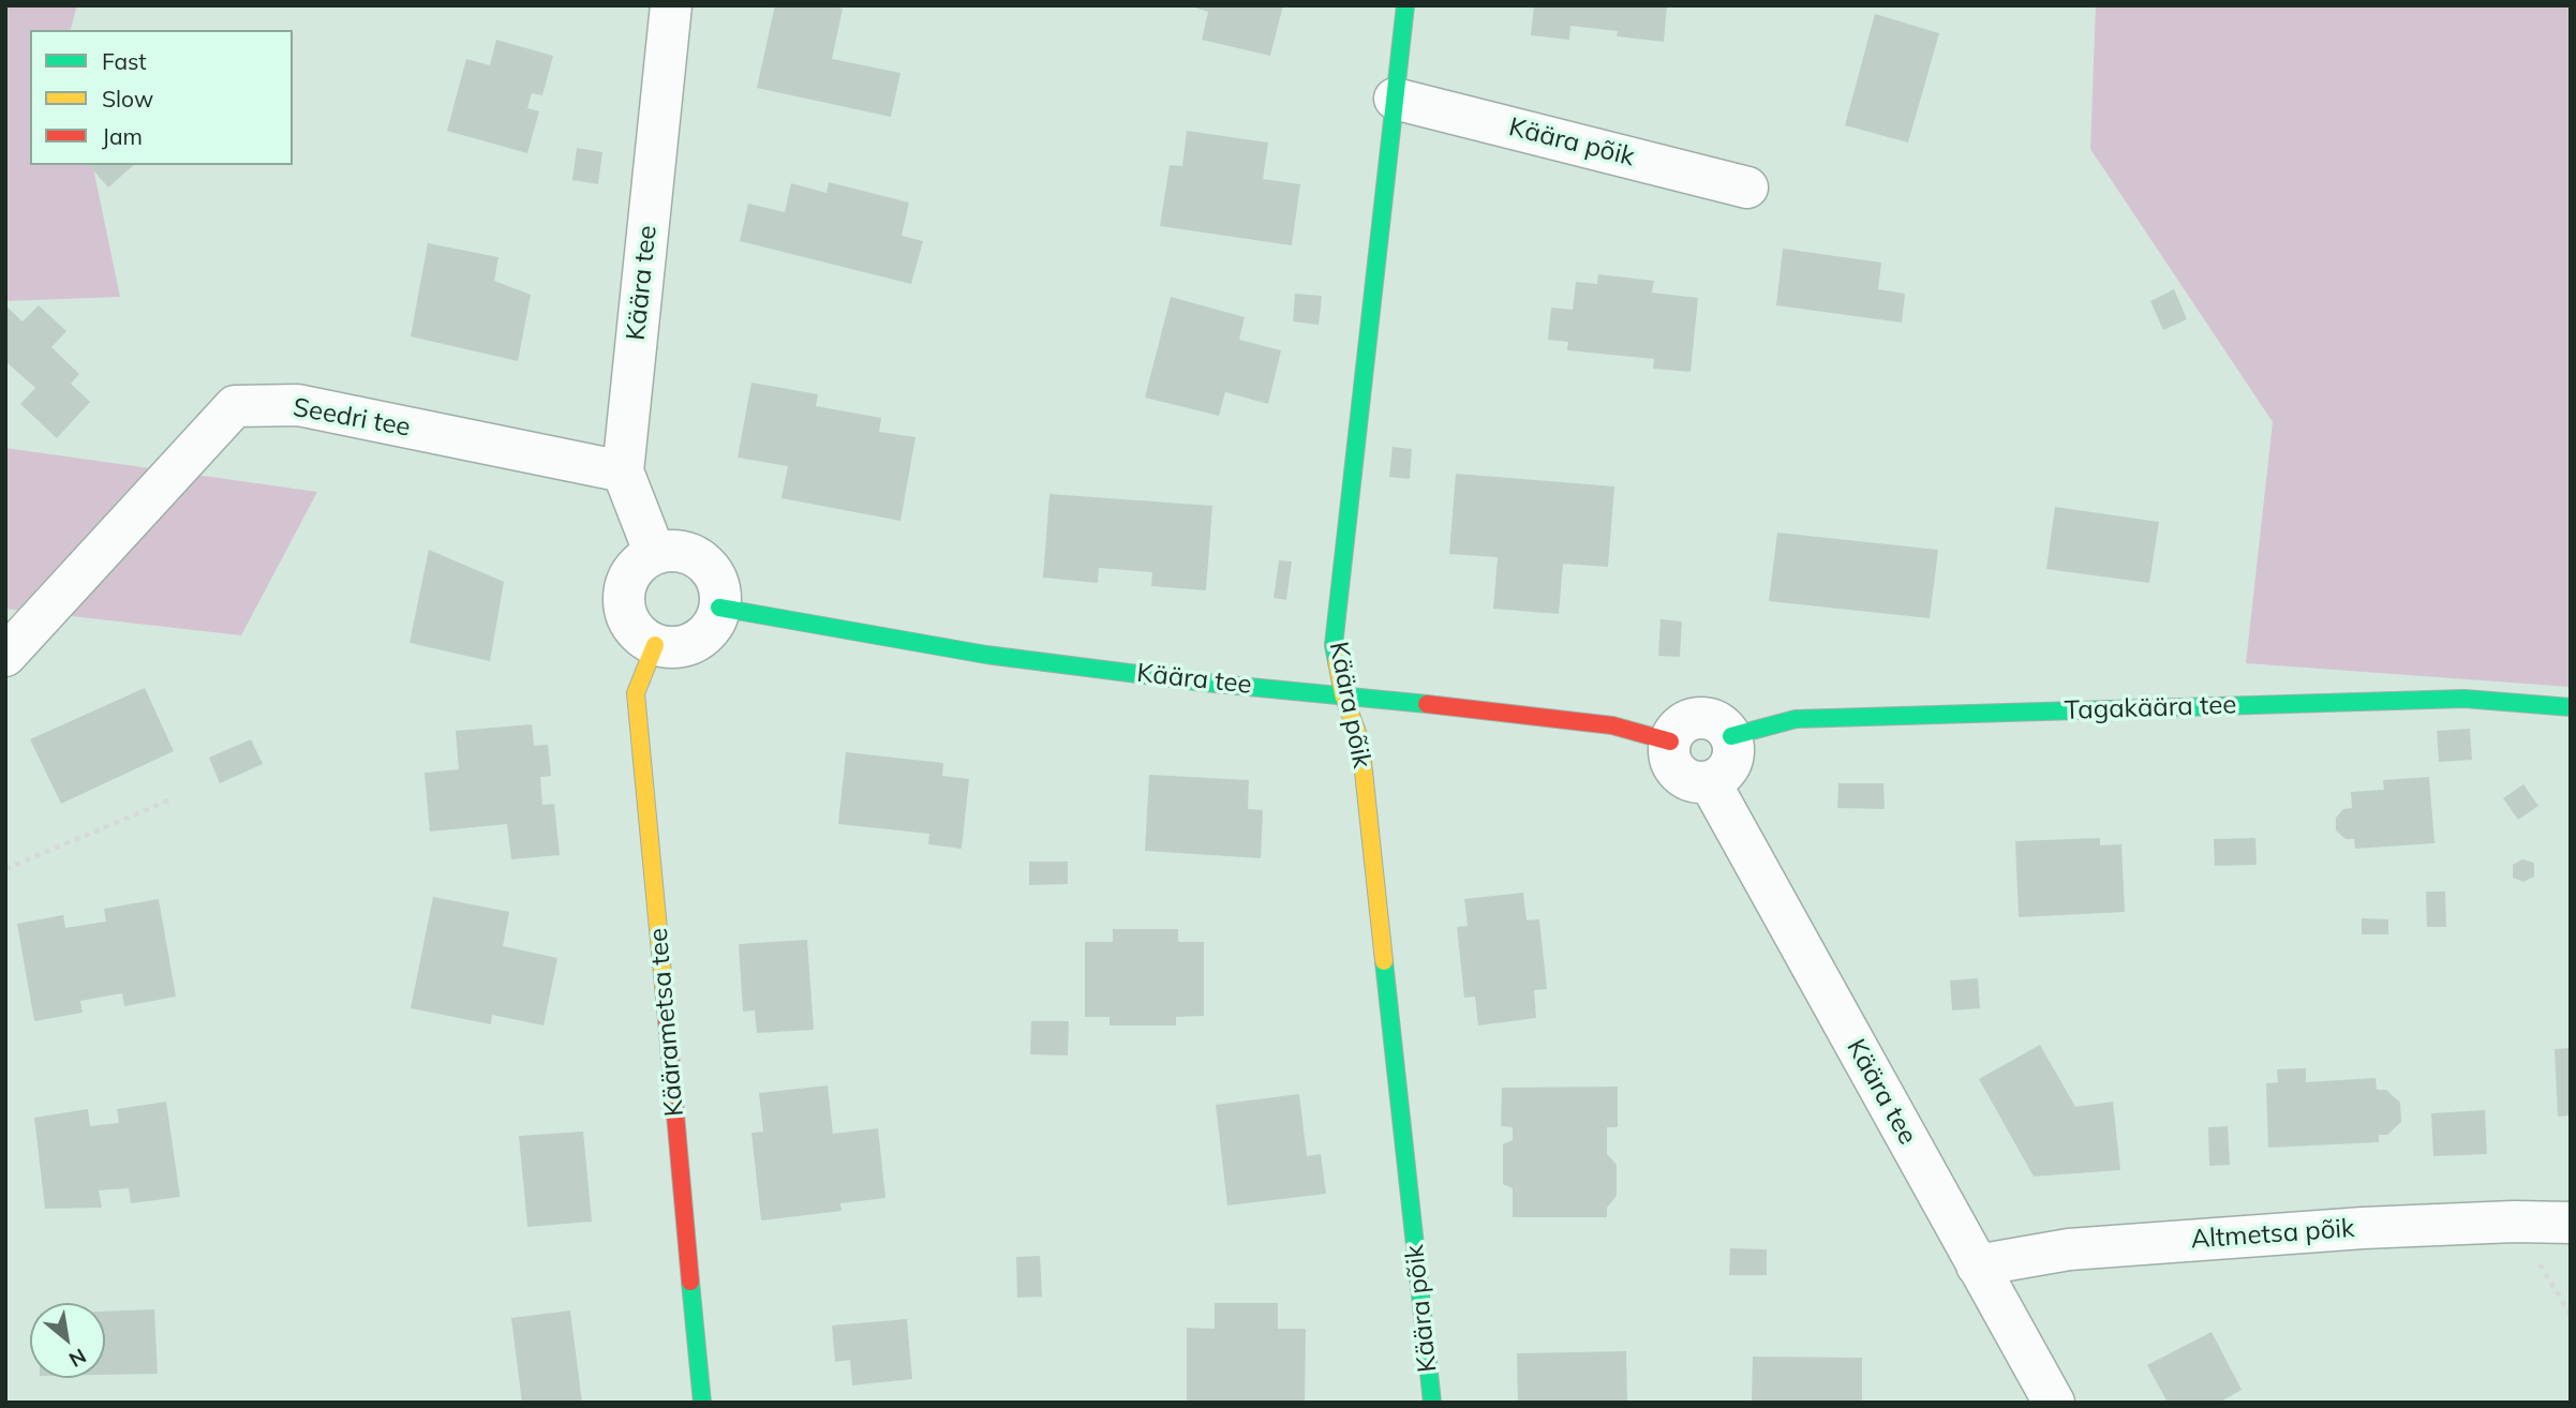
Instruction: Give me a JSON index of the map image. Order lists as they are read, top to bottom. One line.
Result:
{"streets":{"street":["Käära põik","Käära tee","Seedri tee","Tagakäära tee","Käärametsa tee","Altmetsa põik"]},"crossings":[["Käära põik","Käära tee"],["Käära tee","Seedri tee"],["Käära tee","Tagakäära tee"],["Käära tee","Käärametsa tee"],["Käära tee","Altmetsa põik"]],"legend":["Fast","Slow","Jam"],"north":"bottom right"}
